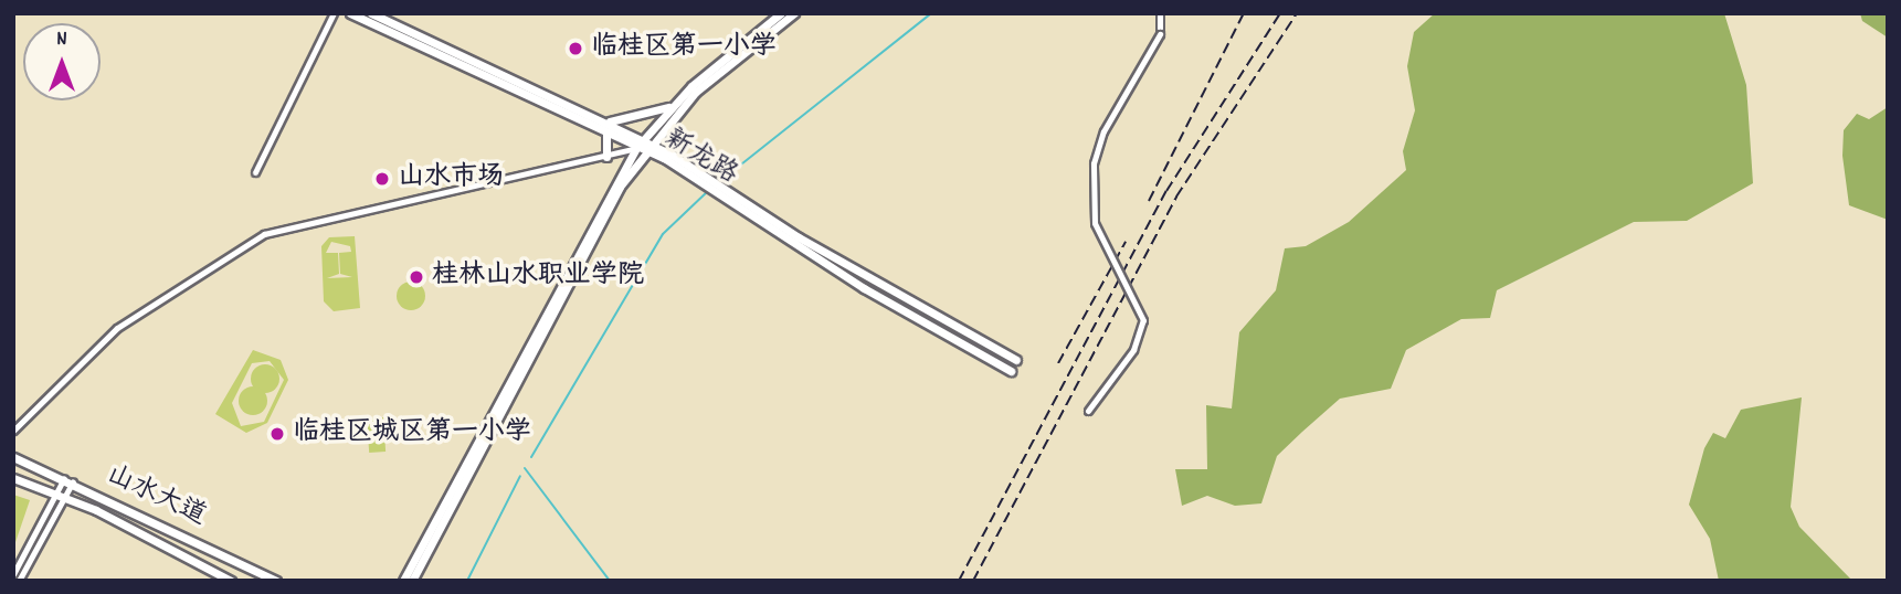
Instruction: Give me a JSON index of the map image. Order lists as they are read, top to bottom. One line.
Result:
{"streets":{"main road":["新龙路","山水大道"]},"places":["临桂区第一小学","山水市场","桂林山水职业学院","临桂区城区第一小学"],"north":"top"}
